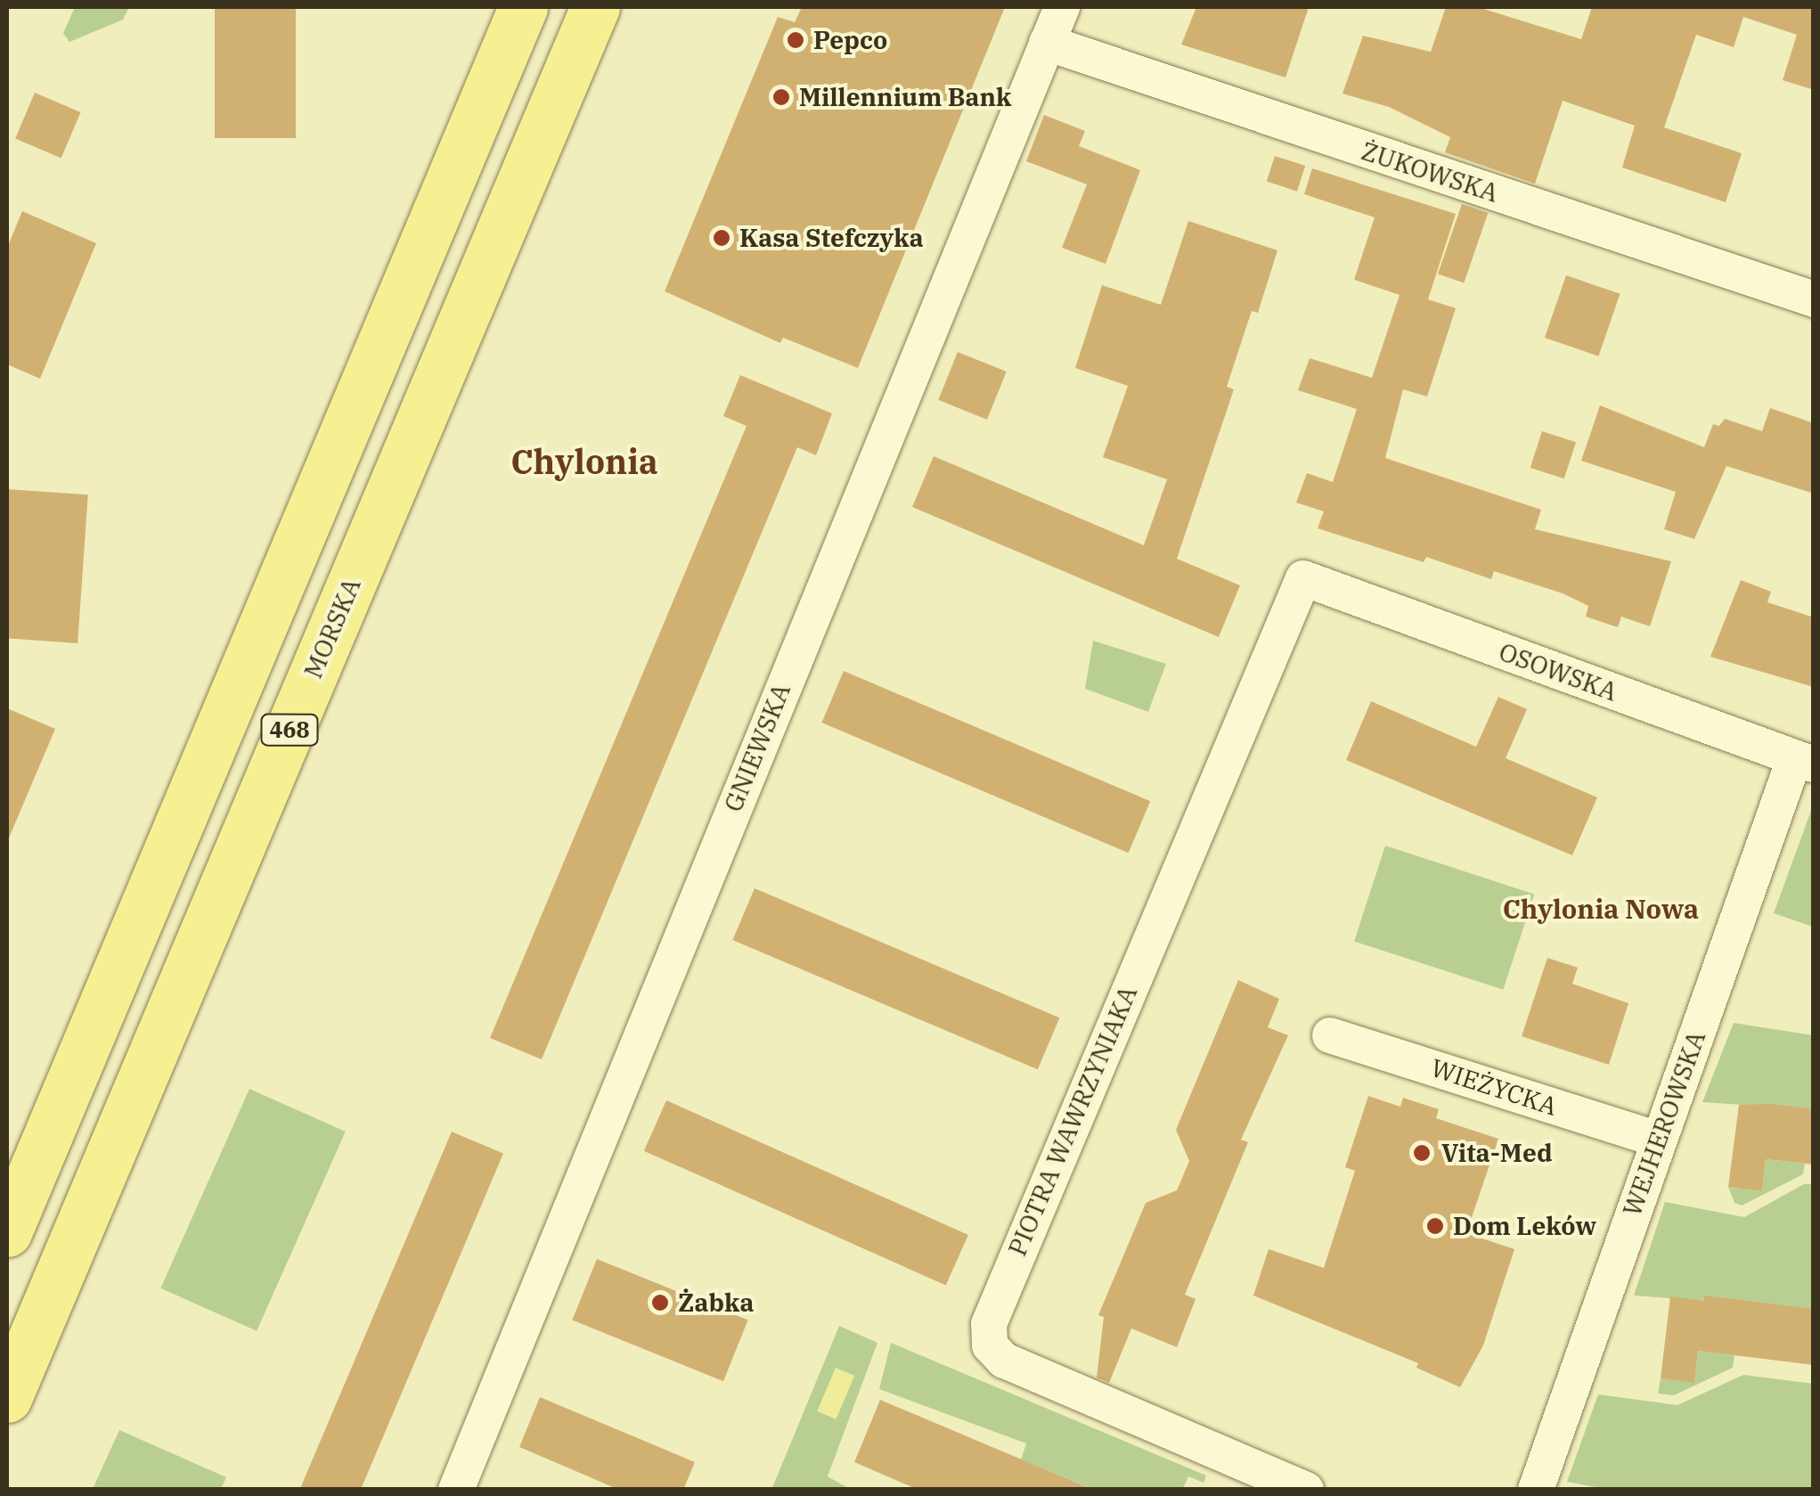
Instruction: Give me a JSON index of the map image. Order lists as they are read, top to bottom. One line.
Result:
{"streets":{"main road":["MORSKA","468"],"street":["ŻUKOWSKA","OSOWSKA","GNIEWSKA","WIEŻYCKA","PIOTRA WAWRZYNIAKA","WEJHEROWSKA"]},"crossings":[["ŻUKOWSKA","GNIEWSKA"],["OSOWSKA","PIOTRA WAWRZYNIAKA"],["OSOWSKA","WEJHEROWSKA"],["WIEŻYCKA","WEJHEROWSKA"]],"districts":["Chylonia","Chylonia Nowa"],"places":["Pepco","Millennium Bank","Kasa Stefczyka","Vita-Med","Dom Leków","Żabka"]}
